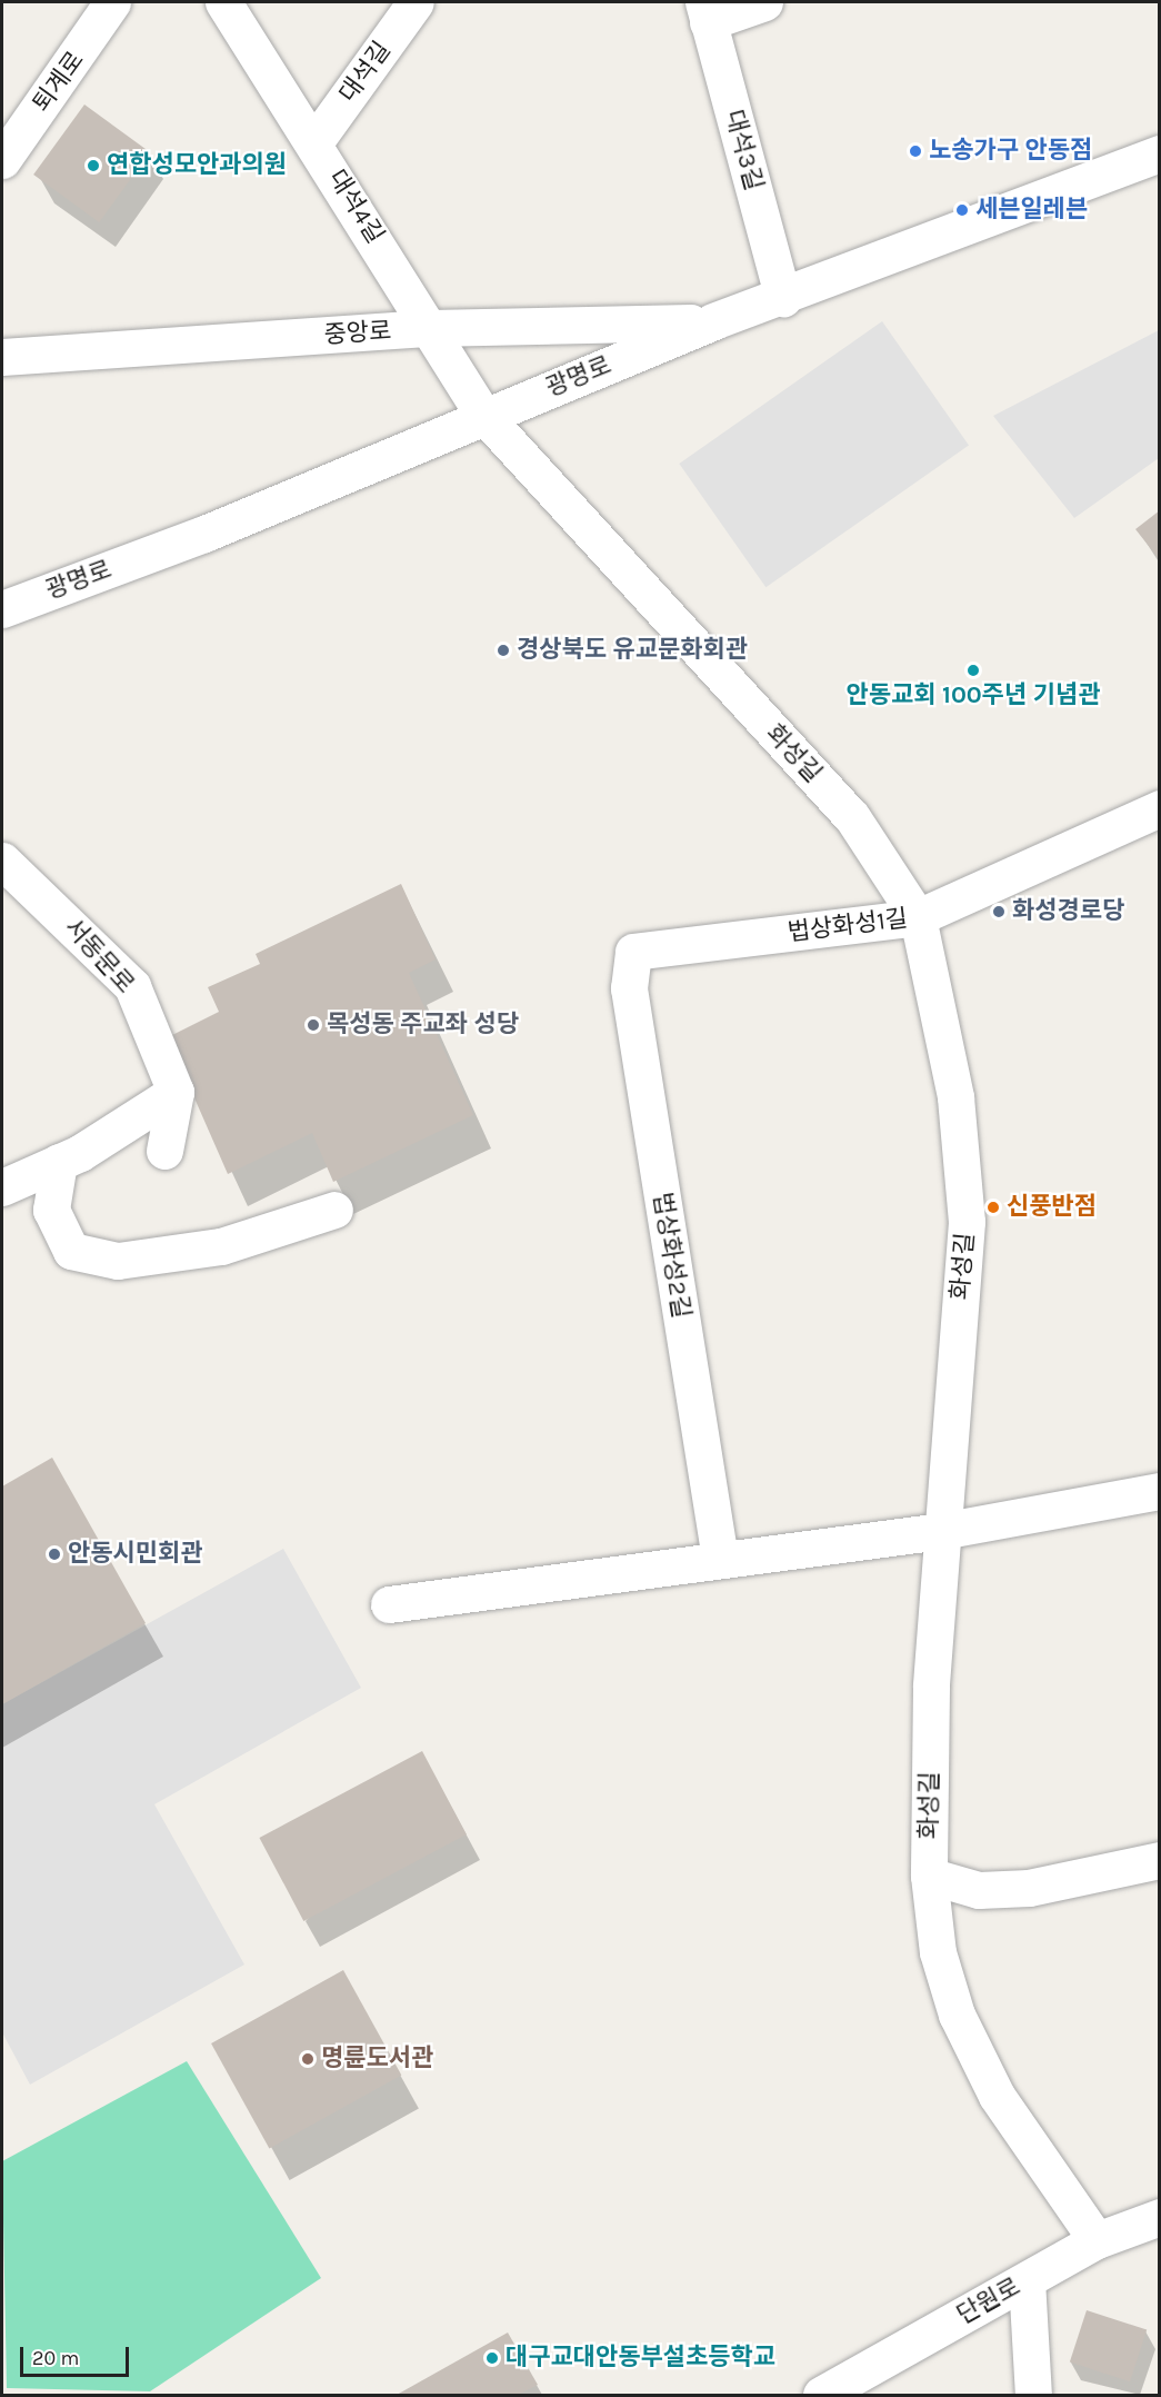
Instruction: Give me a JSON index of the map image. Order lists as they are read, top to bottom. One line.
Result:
{"streets":{"street":["대석길","퇴계로","대석3길","대석4길","중앙로","광명로","화성길","법상화성1길","서동문로","법상화성2길","단원로"]},"crossings":[["대석길","대석4길"],["대석3길","광명로"],["대석4길","중앙로"],["대석4길","광명로"],["대석4길","화성길"],["중앙로","광명로"],["광명로","화성길"],["화성길","법상화성1길"],["화성길","단원로"],["법상화성1길","법상화성2길"]],"places":["노송가구 안동점","연합성모안과의원","세븐일레븐","경상북도 유교문화회관","안동교회 100주년 기념관","화성경로당","목성동 주교좌 성당","신풍반점","안동시민회관","명륜도서관","대구교대안동부설초등학교"],"scale_bar":"20 m"}
